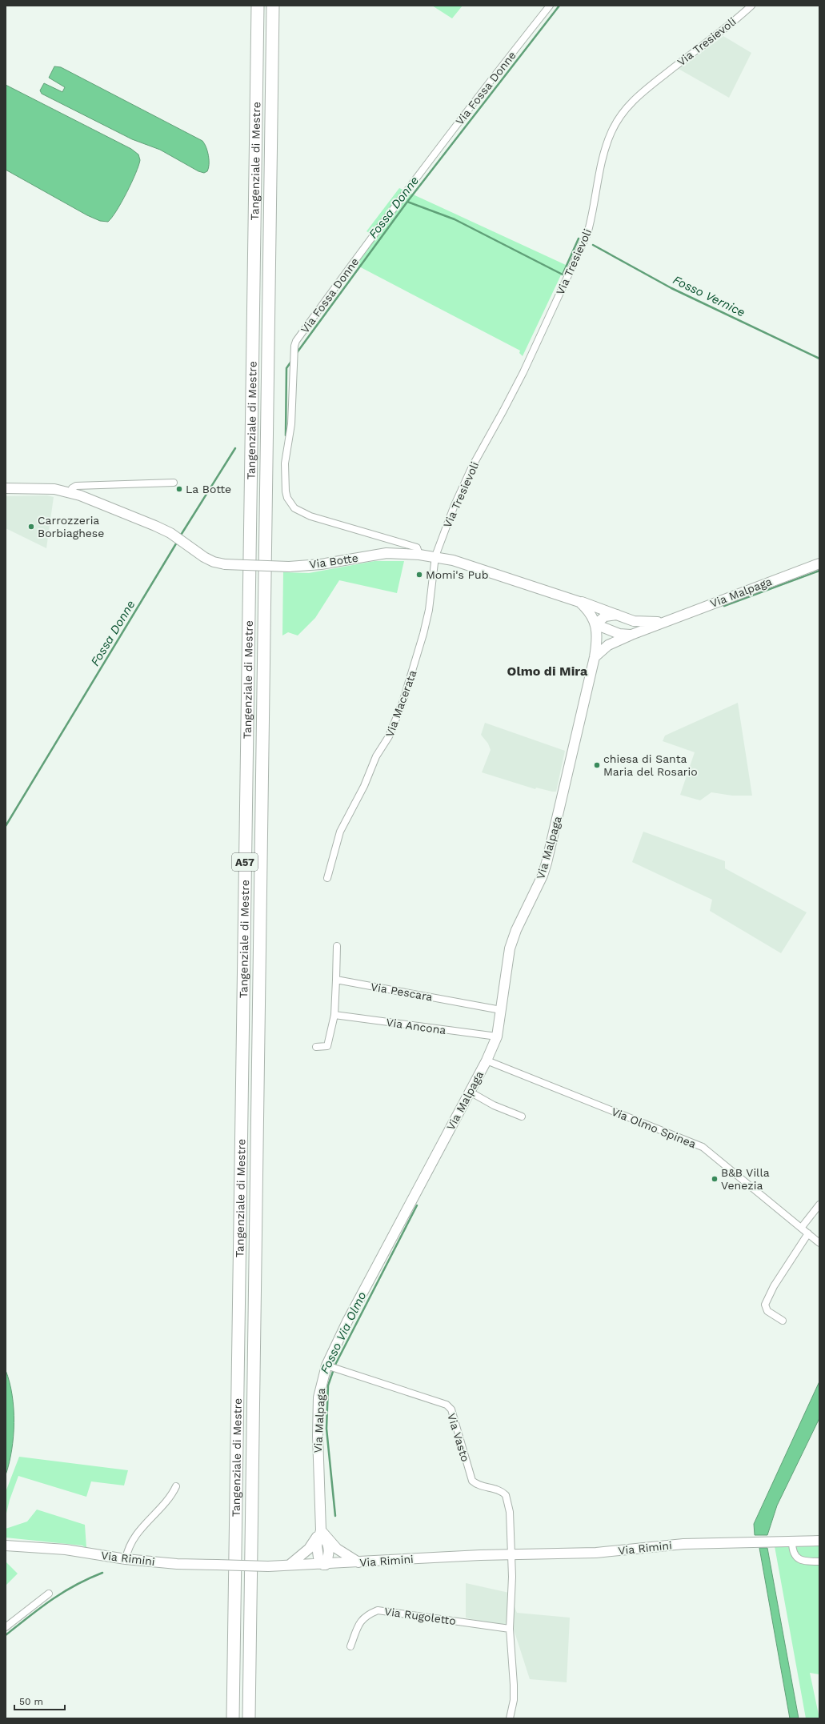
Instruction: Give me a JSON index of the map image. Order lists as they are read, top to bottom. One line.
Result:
{"streets":{"highway":["Tangenziale di Mestre","A57"],"street":["Via Tresievoli","Via Fossa Donne","Via Botte","Via Malpaga","Via Macerata","Via Pescara","Via Ancona","Via Olmo Spinea","Via Vasto","Via Rimini","Via Rugoletto"]},"crossings":[["Via Tresievoli","Via Botte"],["Via Tresievoli","Via Macerata"],["Via Fossa Donne","Via Botte"],["Via Botte","Via Malpaga"],["Via Botte","Via Macerata"],["Via Malpaga","Via Pescara"],["Via Malpaga","Via Ancona"],["Via Malpaga","Via Olmo Spinea"],["Via Malpaga","Via Vasto"],["Via Malpaga","Via Rimini"],["Via Vasto","Via Rimini"]],"districts":["Olmo di Mira"],"water":["Fossa Donne","Fosso Vernice","Fosso Via Olmo"],"places":["La Botte","Carrozzeria Borbiaghese","Momi's Pub","chiesa di Santa Maria del Rosario","B&B Villa Venezia"],"scale_bar":"50 m"}
